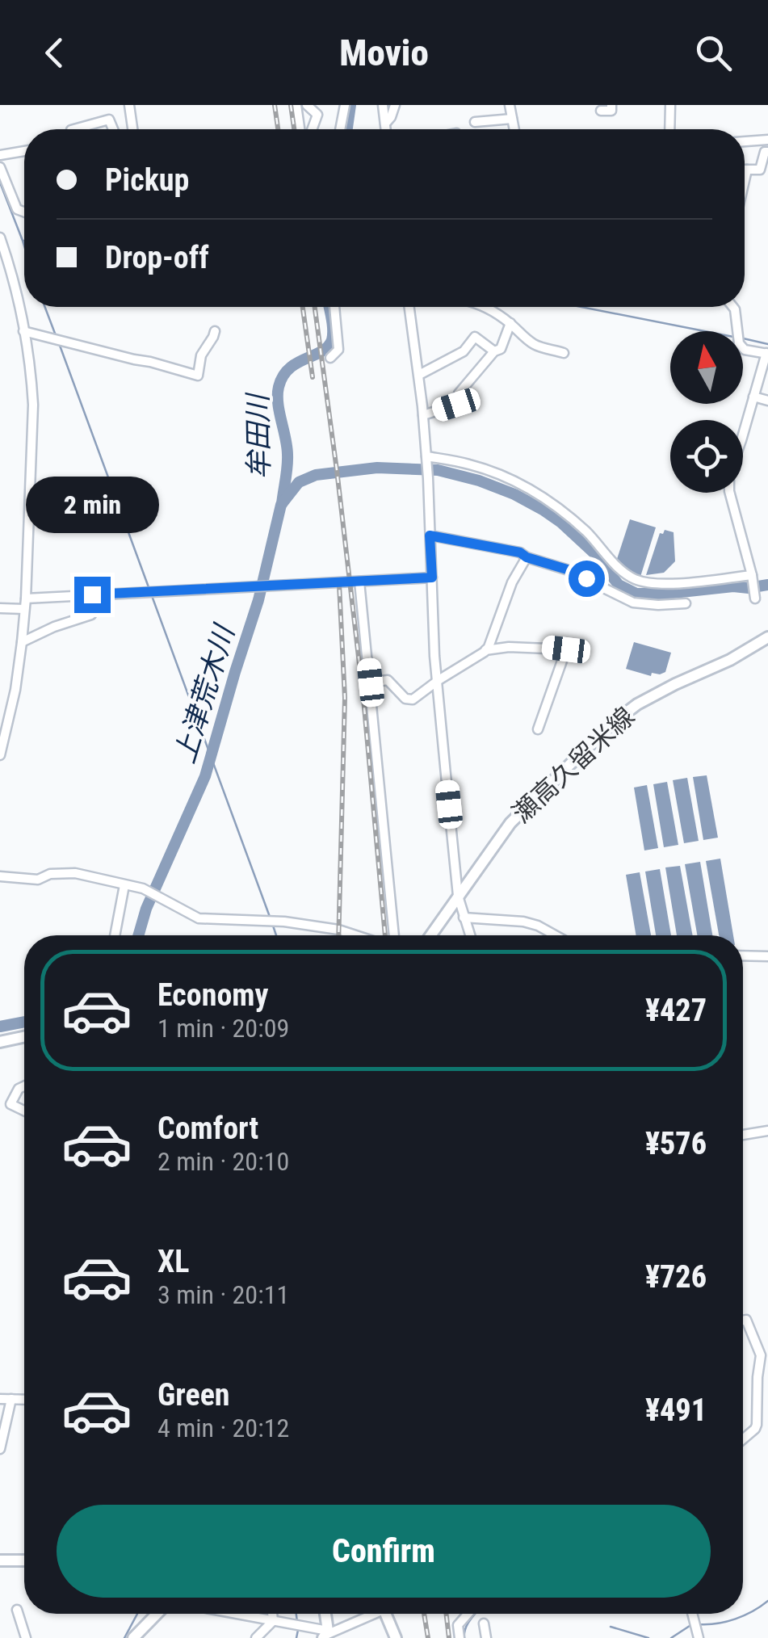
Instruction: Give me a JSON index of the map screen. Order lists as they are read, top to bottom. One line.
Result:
{"streets":{"main road":["瀬高久留米線"]},"water":["牟田川","上津荒木川"],"north":"top","page":{"header":"Movio","banner":["Pickup","Drop-off"],"bubble":"2 min","list":[{"name":"Economy","note":"1 min · 20:09","value":"¥427"},{"name":"Comfort","note":"2 min · 20:10","value":"¥576"},{"name":"XL","note":"3 min · 20:11","value":"¥726"},{"name":"Green","note":"4 min · 20:12","value":"¥491"}],"buttons":"Confirm"}}
